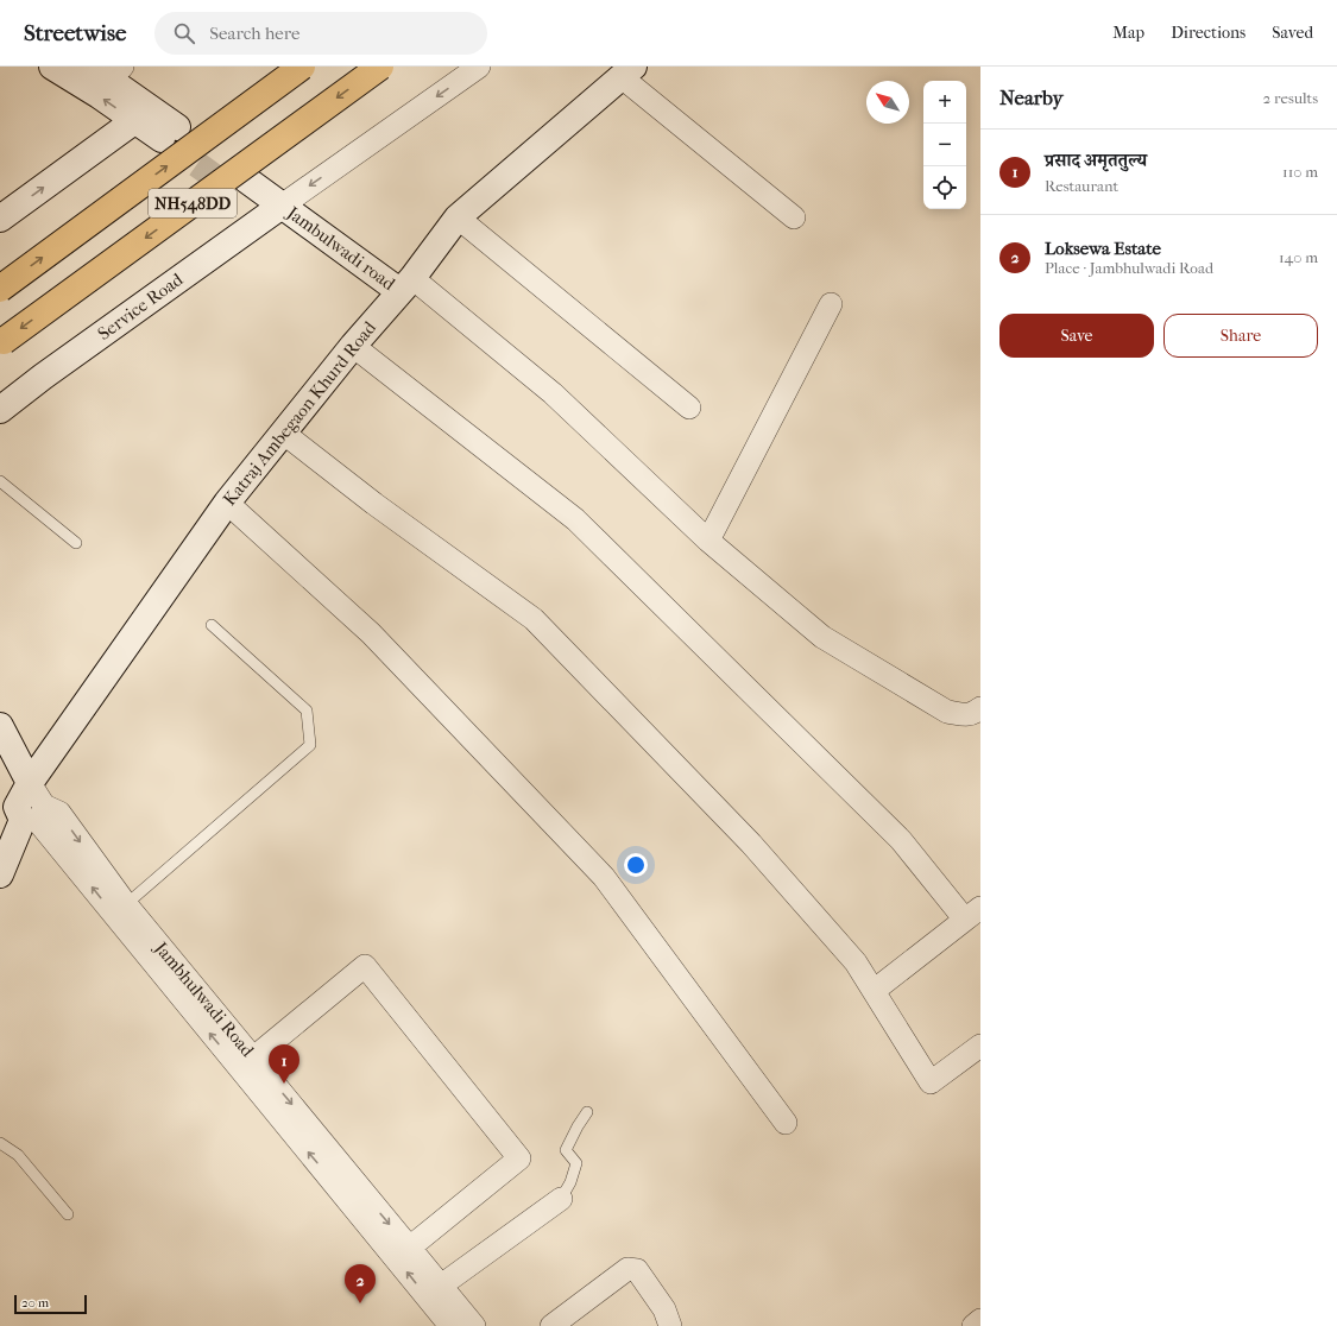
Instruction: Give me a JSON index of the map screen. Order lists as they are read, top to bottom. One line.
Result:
{"streets":{"highway":["NH548DD"],"street":["Jambulwadi road","Service Road","Katraj Ambegaon Khurd Road","Jambhulwadi Road"]},"crossings":[["Jambulwadi road","Service Road"],["Jambulwadi road","Katraj Ambegaon Khurd Road"],["Katraj Ambegaon Khurd Road","Jambhulwadi Road"]],"scale_bar":"20 m","north":"top left","page":{"header":"Streetwise","search":"Search here","nav":["Map","Directions","Saved"],"heading":["Nearby","2 results"],"map_buttons":["+","−"],"list":[{"mark":"1","name":"प्रसाद अमृततुल्य","note":"Restaurant","value":"110 m"},{"mark":"2","name":"Loksewa Estate","note":"Place · Jambhulwadi Road","value":"140 m"}],"buttons":["Save","Share"],"pins":["1","2"],"scale":"20 m"}}
